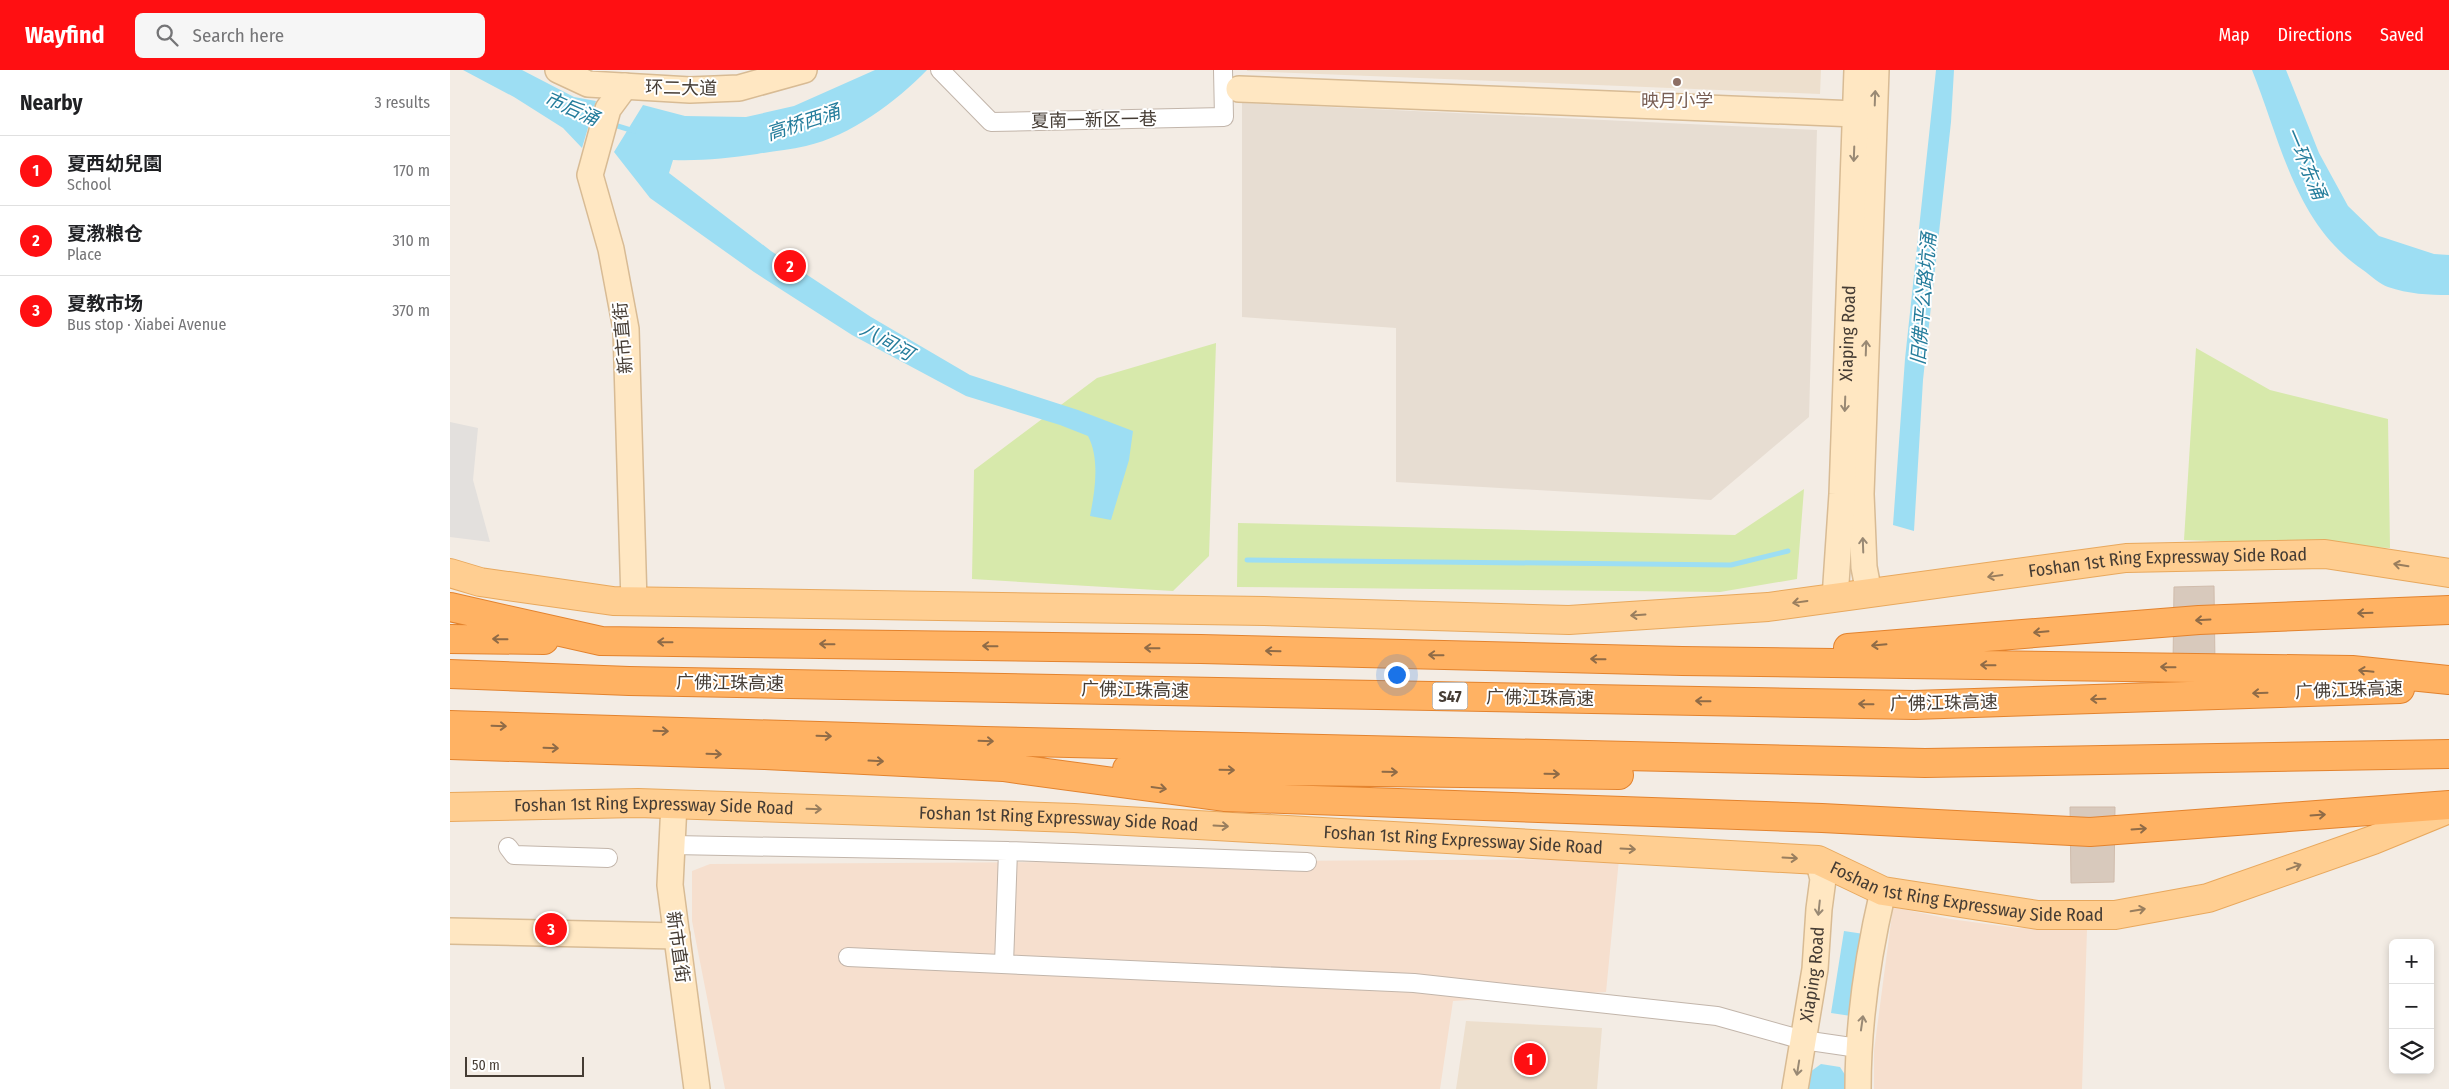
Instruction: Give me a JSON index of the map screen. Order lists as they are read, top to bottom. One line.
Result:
{"streets":{"highway":["广佛江珠高速","S47"],"main road":["Foshan 1st Ring Expressway Side Road"],"street":["环二大道","夏南一新区一巷","Xiaping Road","新市直街"]},"crossings":[["环二大道","新市直街"],["Xiaping Road","Foshan 1st Ring Expressway Side Road"],["新市直街","Foshan 1st Ring Expressway Side Road"]],"water":["市后涌","高桥西涌","一环东涌","旧佛平公路坑涌","八间河"],"places":["映月小学"],"scale_bar":"50 m","page":{"header":"Wayfind","search":"Search here","nav":["Map","Directions","Saved"],"heading":["Nearby","3 results"],"list":[{"mark":"1","name":"夏西幼兒園","note":"School","value":"170 m"},{"mark":"2","name":"夏漖粮仓","note":"Place","value":"310 m"},{"mark":"3","name":"夏教市场","note":"Bus stop · Xiabei Avenue","value":"370 m"}],"pins":["2","3","1"],"map_buttons":["+","−"],"scale":"50 m"}}
